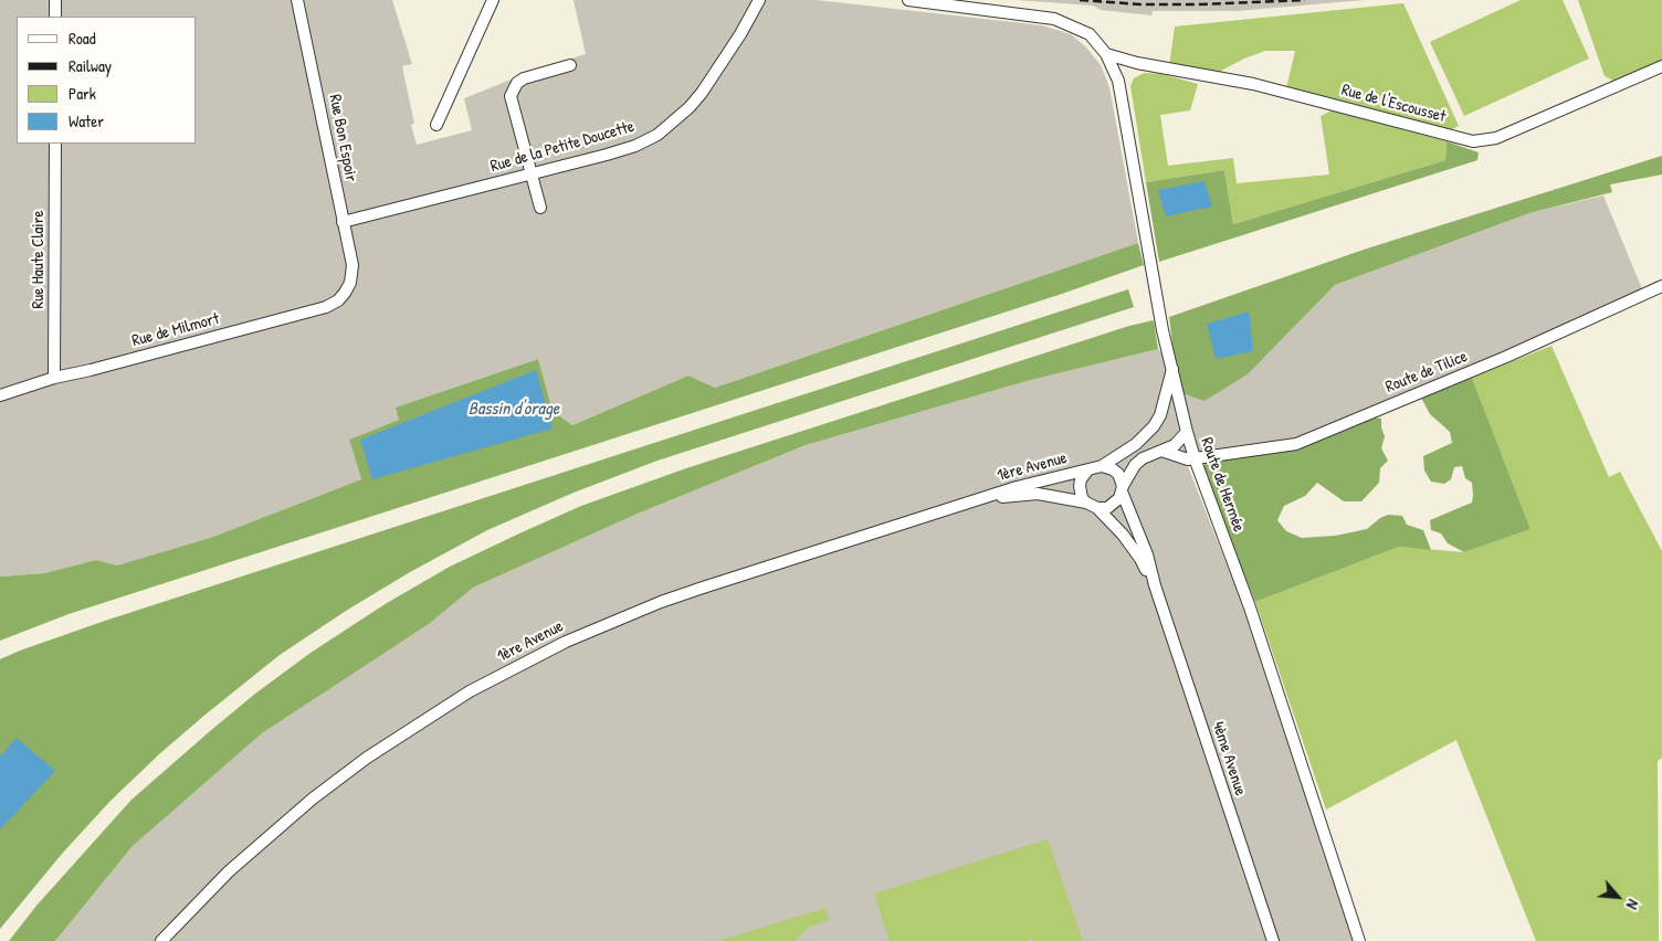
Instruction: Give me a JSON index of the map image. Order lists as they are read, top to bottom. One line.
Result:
{"streets":{"street":["Rue de l'Escousset","Rue Bon Espoir","Rue de la Petite Doucette","Rue Haute Claire","Rue de Milmort","Route de Tilice","1ère Avenue","Route de Hermée","4ème Avenue"]},"crossings":[["Rue de l'Escousset","Route de Hermée"],["Rue Bon Espoir","Rue de la Petite Doucette"],["Rue Bon Espoir","Rue de Milmort"],["Rue Haute Claire","Rue de Milmort"],["Route de Tilice","Route de Hermée"],["1ère Avenue","Route de Hermée"],["1ère Avenue","4ème Avenue"]],"water":["Bassin d'orage"],"legend":["Road","Railway","Park","Water"],"north":"bottom right"}
